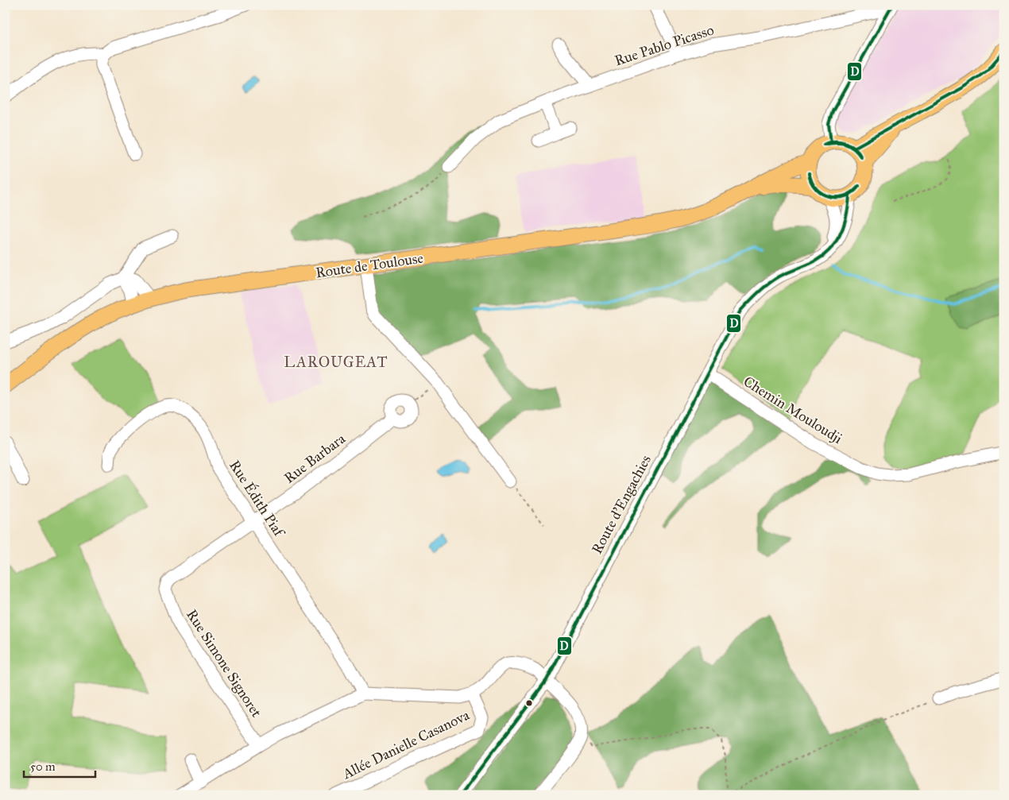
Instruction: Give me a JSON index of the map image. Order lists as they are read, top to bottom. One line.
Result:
{"streets":{"main road":["Route de Toulouse"],"street":["Rue Pablo Picasso","Chemin Mouloudji","Rue Barbara","Rue Édith Piaf","Route d'Engachies","Rue Simone Signoret","Allée Danielle Casanova"]},"crossings":[["Route de Toulouse","Route d'Engachies"],["Chemin Mouloudji","Route d'Engachies"],["Rue Barbara","Rue Édith Piaf"],["Rue Barbara","Rue Simone Signoret"],["Rue Édith Piaf","Rue Simone Signoret"]],"districts":["LAROUGEAT"],"lines":["transit line D"],"scale_bar":"50 m"}
